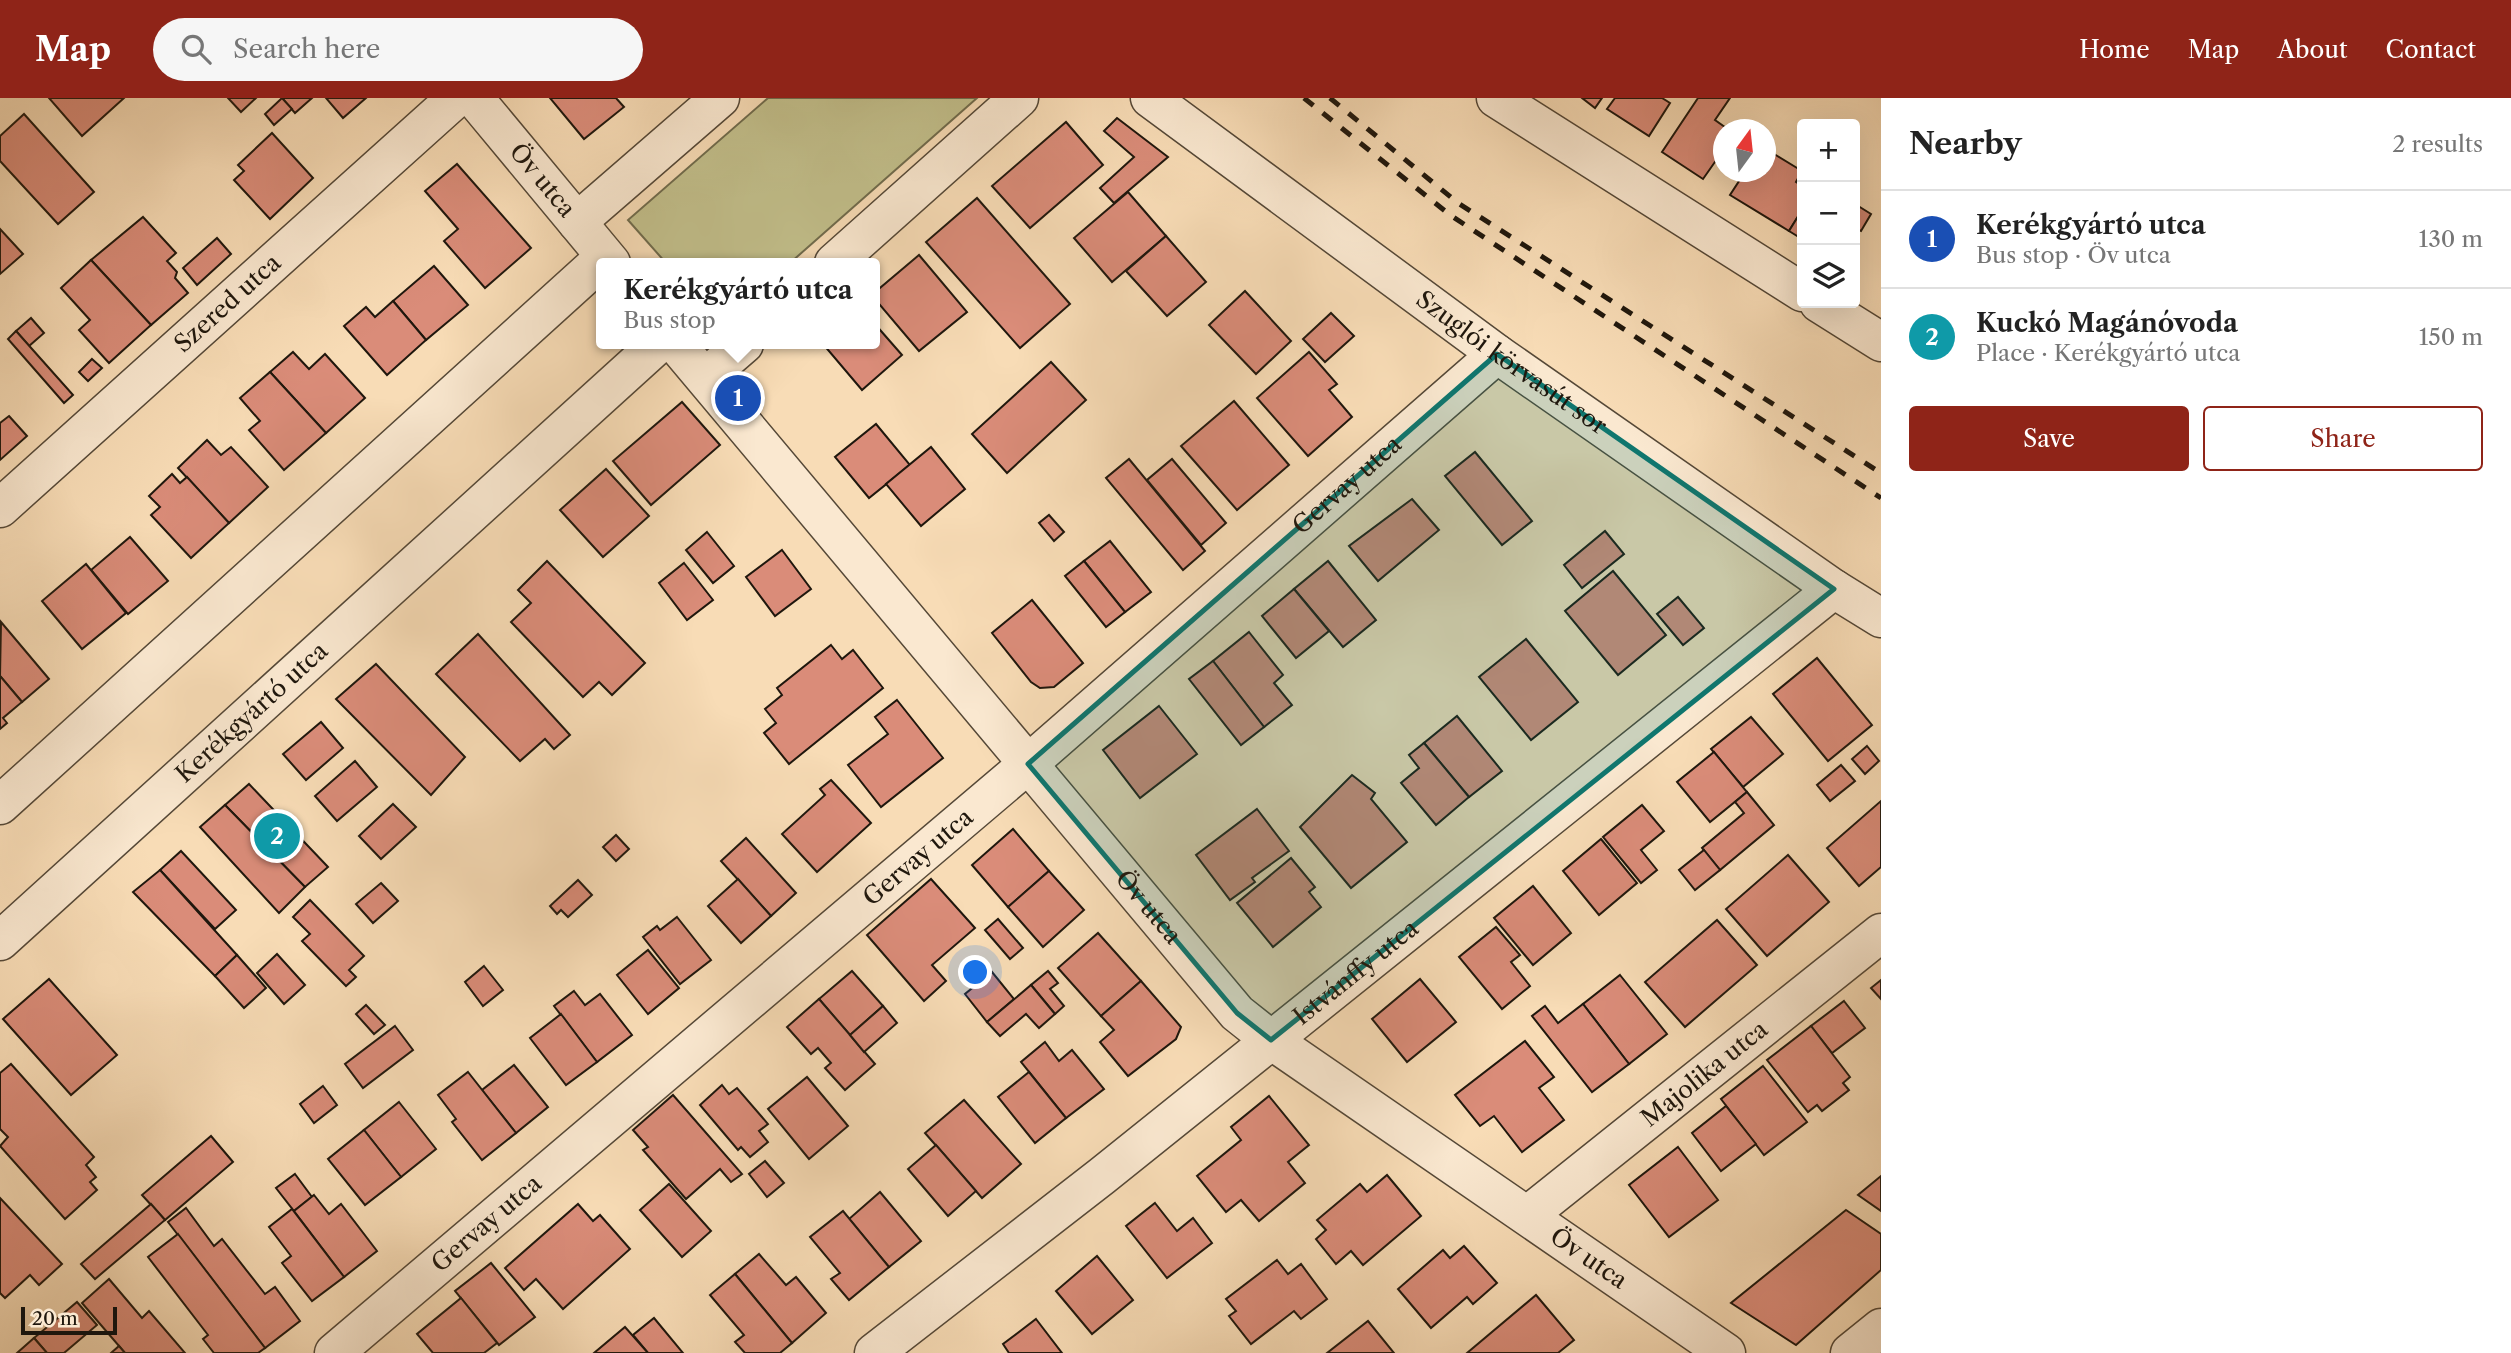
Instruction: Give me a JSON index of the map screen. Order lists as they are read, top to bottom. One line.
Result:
{"streets":{"street":["Öv utca","Szered utca","Szuglói körvasút sor","Gervay utca","Kerékgyártó utca","Istvánffy utca","Majolika utca"]},"crossings":[["Öv utca","Gervay utca"],["Öv utca","Istvánffy utca"],["Öv utca","Majolika utca"],["Szuglói körvasút sor","Gervay utca"],["Szuglói körvasút sor","Istvánffy utca"]],"scale_bar":"20 m","north":"top","page":{"header":"Map","search":"Search here","nav":["Home","Map","About","Contact"],"heading":["Nearby","2 results"],"map_buttons":["+","−"],"list":[{"mark":"1","name":"Kerékgyártó utca","note":"Bus stop · Öv utca","value":"130 m"},{"mark":"2","name":"Kuckó Magánóvoda","note":"Place · Kerékgyártó utca","value":"150 m"}],"popup":["Kerékgyártó utca","Bus stop"],"pins":["1","2"],"buttons":["Save","Share"],"scale":"20 m"}}
